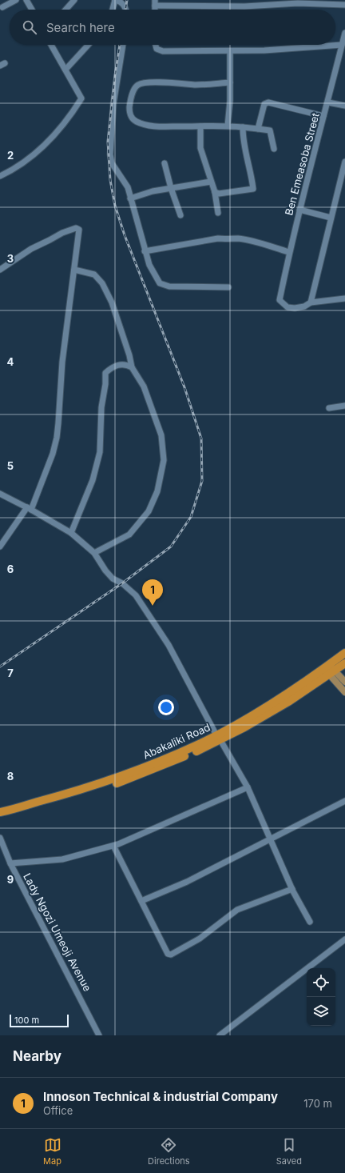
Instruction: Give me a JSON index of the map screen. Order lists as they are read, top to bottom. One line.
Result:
{"streets":{"highway":["Abakaliki Road"],"street":["Ben Emeasoba Street","Lady Ngozi Umeoji Avenue"]},"scale_bar":"100 m","page":{"search":"Search here","pins":"1","scale":"100 m","heading":"Nearby","list":[{"mark":"1","name":"Innoson Technical & industrial Company","note":"Office","value":"170 m"}],"nav":["Map","Directions","Saved"]},"grid":{"rows":["2","3","4","5","6","7","8","9"]}}
